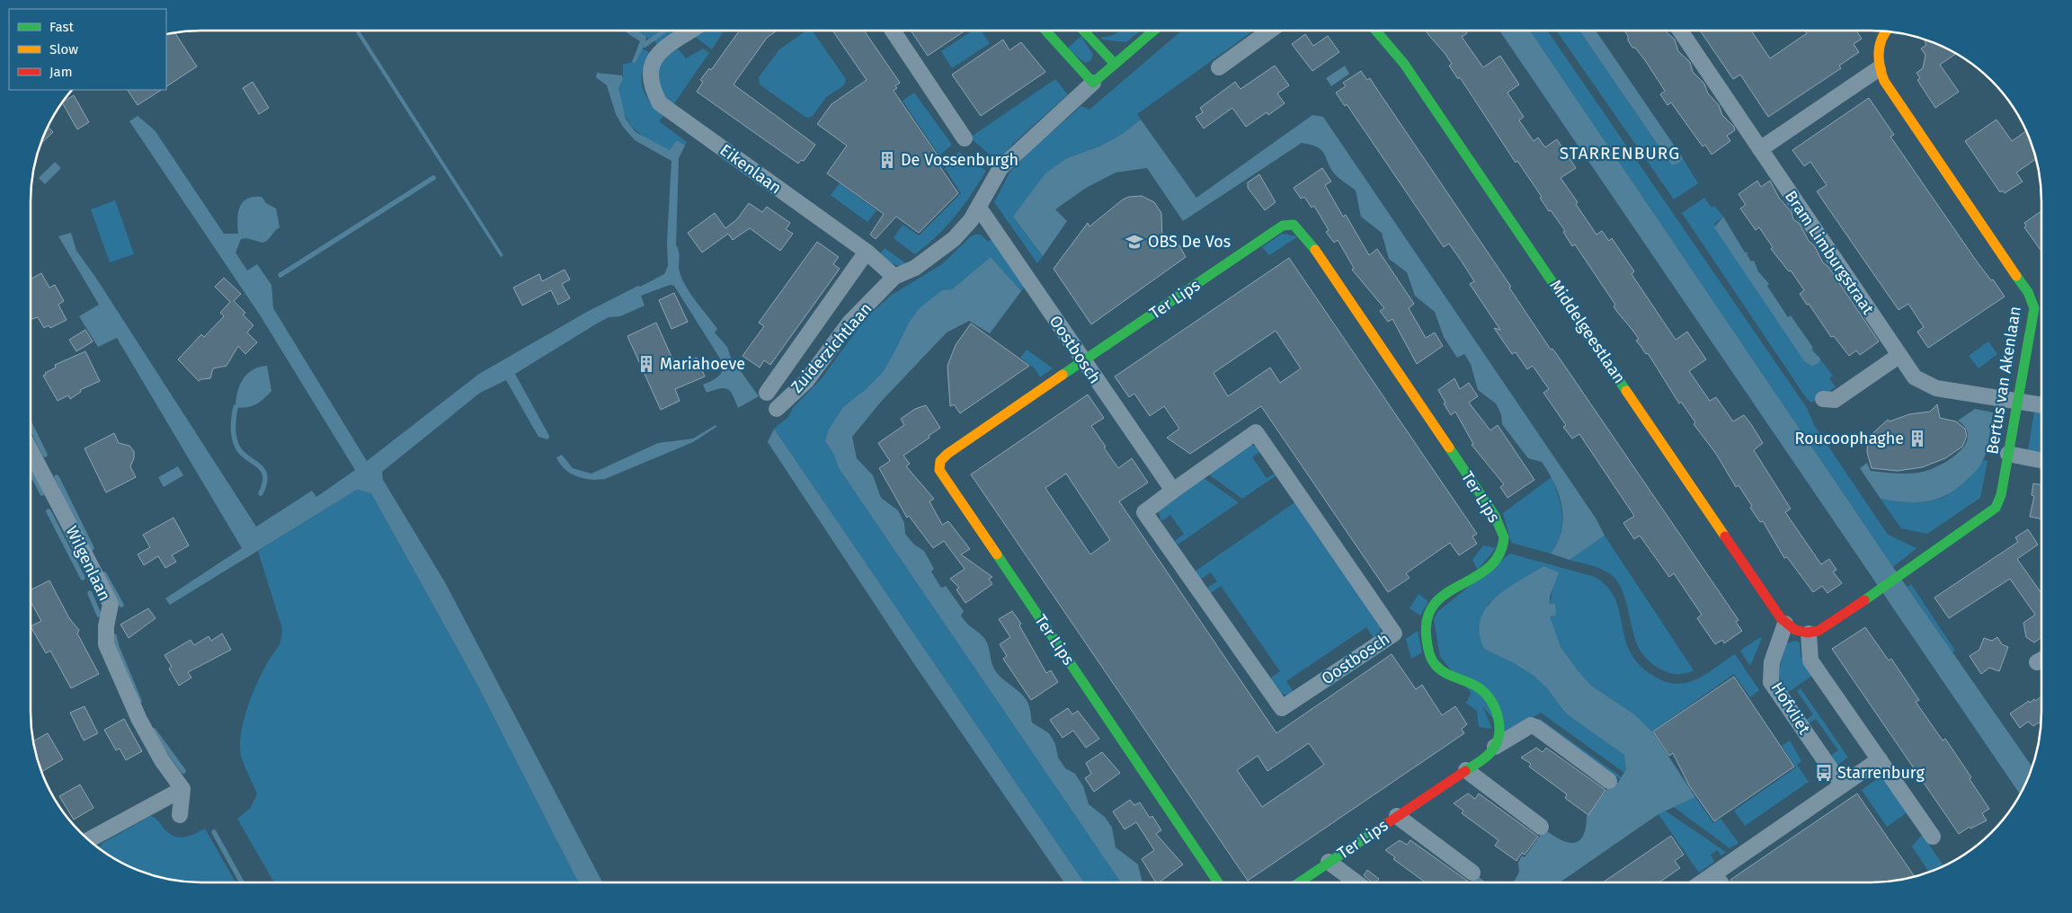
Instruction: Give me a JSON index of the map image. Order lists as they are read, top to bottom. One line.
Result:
{"streets":{"street":["Eikenlaan","Bram Limburgstraat","Ter Lips","Middelgeestlaan","Zuiderzichtlaan","Oostbosch","Bertus van Akenlaan","Wilgenlaan","Hofvliet"]},"crossings":[["Eikenlaan","Zuiderzichtlaan"],["Bram Limburgstraat","Bertus van Akenlaan"],["Ter Lips","Oostbosch"],["Middelgeestlaan","Hofvliet"],["Zuiderzichtlaan","Oostbosch"]],"districts":["STARRENBURG"],"places":{"building":["De Vossenburgh","Mariahoeve","Roucoophaghe"],"school or university":["OBS De Vos"],"bus stop":["Starrenburg"]},"legend":["Fast","Slow","Jam"]}
